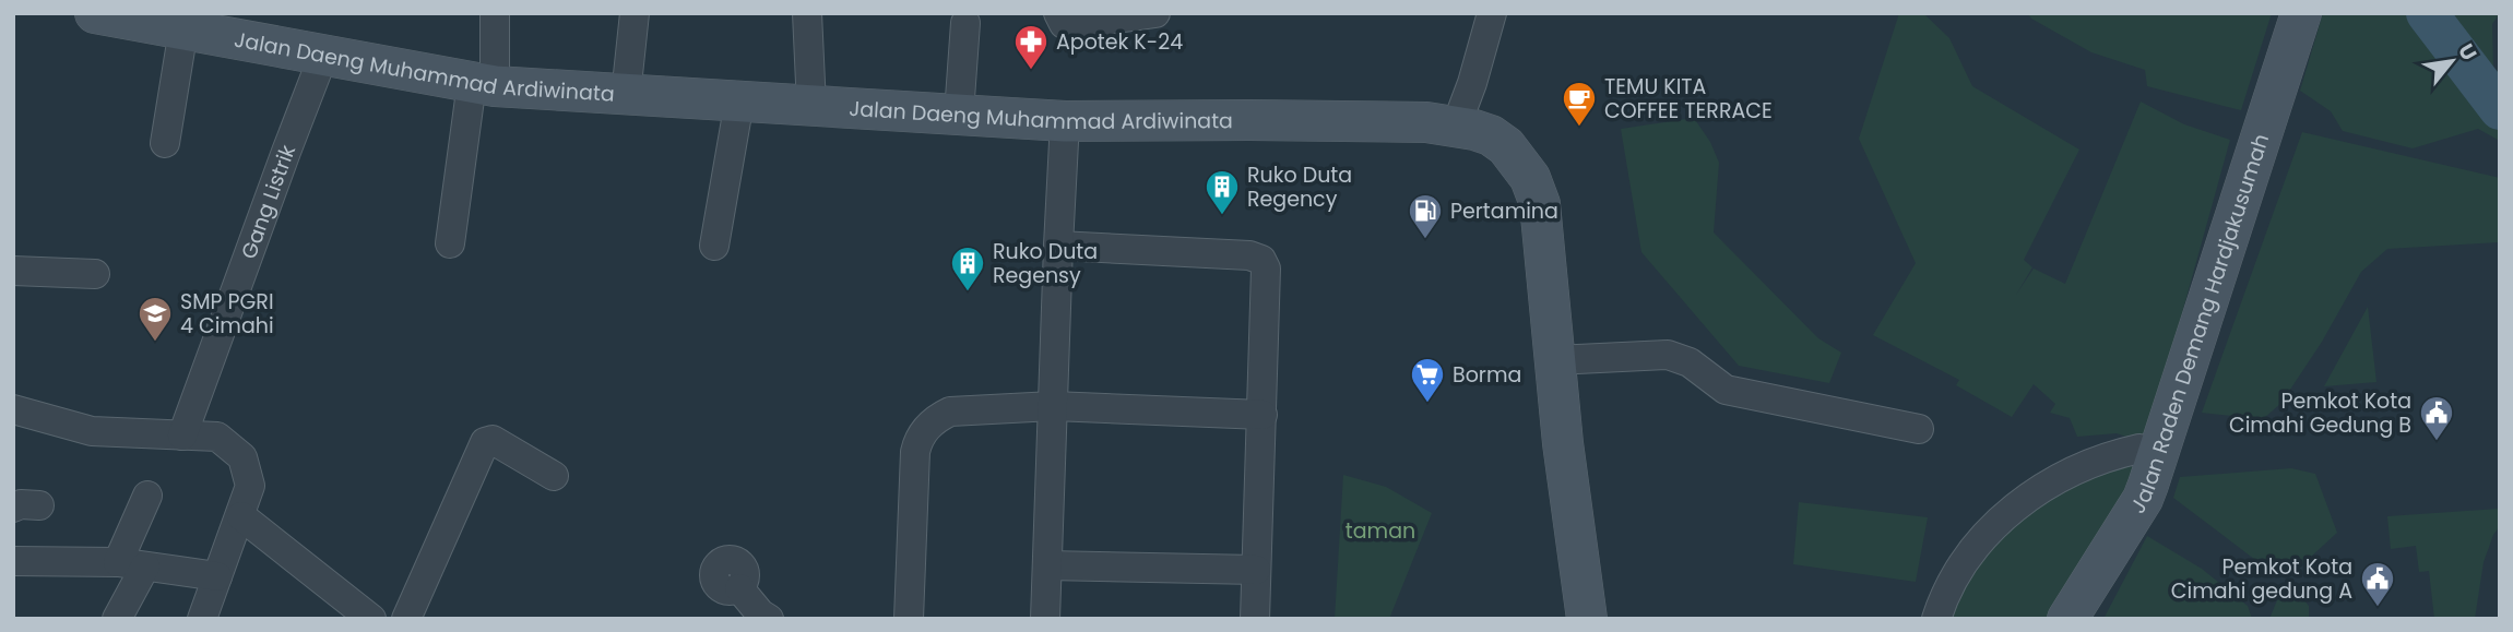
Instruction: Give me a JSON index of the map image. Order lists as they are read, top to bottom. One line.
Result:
{"streets":{"main road":["Jalan Daeng Muhammad Ardiwinata","Jalan Raden Demang Hardjakusumah"],"street":["Gang Listrik"]},"crossings":[["Jalan Daeng Muhammad Ardiwinata","Gang Listrik"]],"parks":["taman"],"places":{"pharmacy":["Apotek K-24"],"cafe":["TEMU KITA COFFEE TERRACE"],"building":["Ruko Duta Regency","Ruko Duta Regensy"],"fuel station":["Pertamina"],"school or university":["SMP PGRI 4 Cimahi"],"supermarket":["Borma"],"public building":["Pemkot Kota Cimahi Gedung B","Pemkot Kota Cimahi gedung A"]},"north":"top right"}
